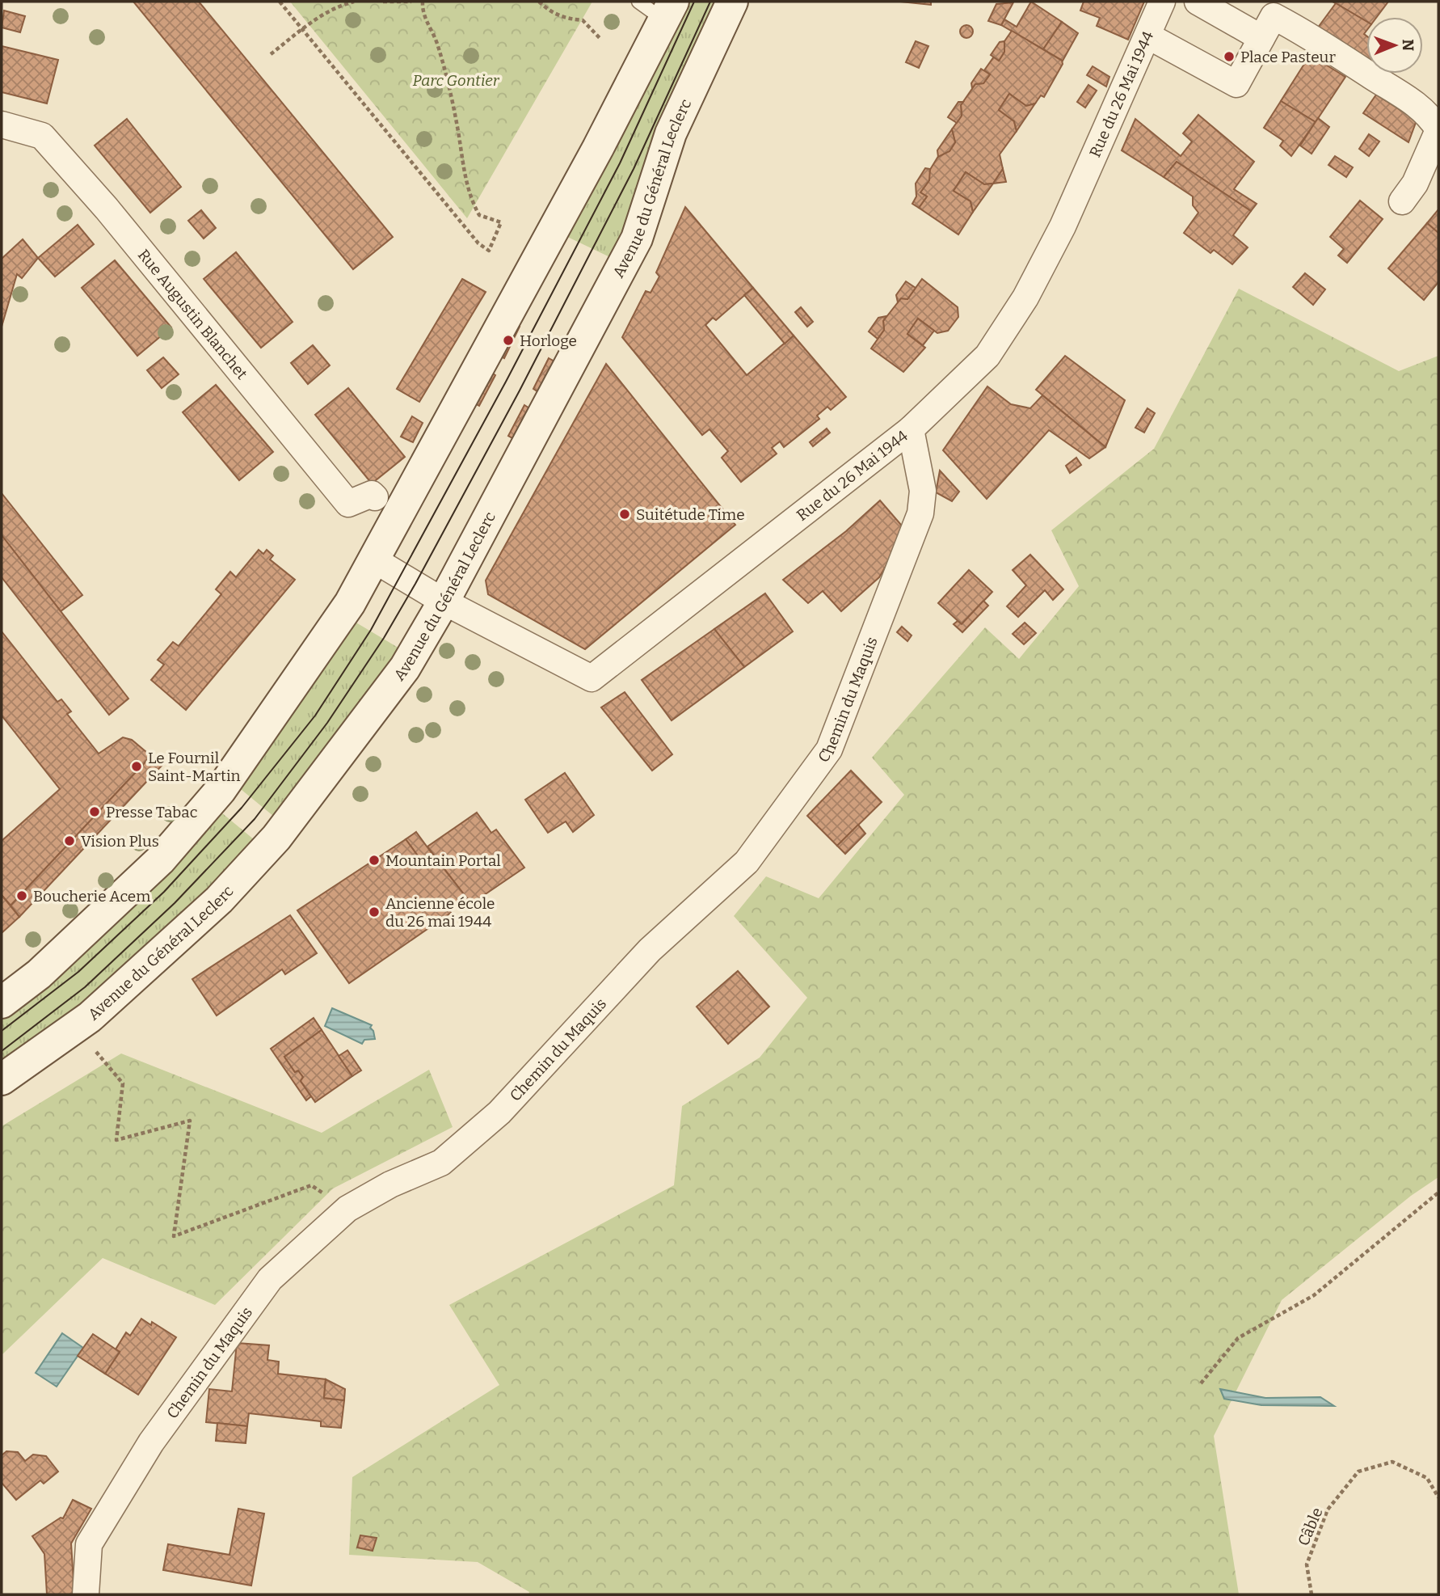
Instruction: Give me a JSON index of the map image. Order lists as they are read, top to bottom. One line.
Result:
{"streets":{"main road":["Avenue du Général Leclerc"],"street":["Rue du 26 Mai 1944","Rue Augustin Blanchet","Chemin du Maquis"],"path":["Câble"]},"crossings":[["Rue du 26 Mai 1944","Avenue du Général Leclerc"],["Rue du 26 Mai 1944","Chemin du Maquis"]],"parks":["Parc Gontier"],"places":["Place Pasteur","Horloge","Suitétude Time","Le Fournil Saint-Martin","Presse Tabac","Vision Plus","Mountain Portal","Boucherie Acem","Ancienne école du 26 mai 1944"],"north":"right"}
